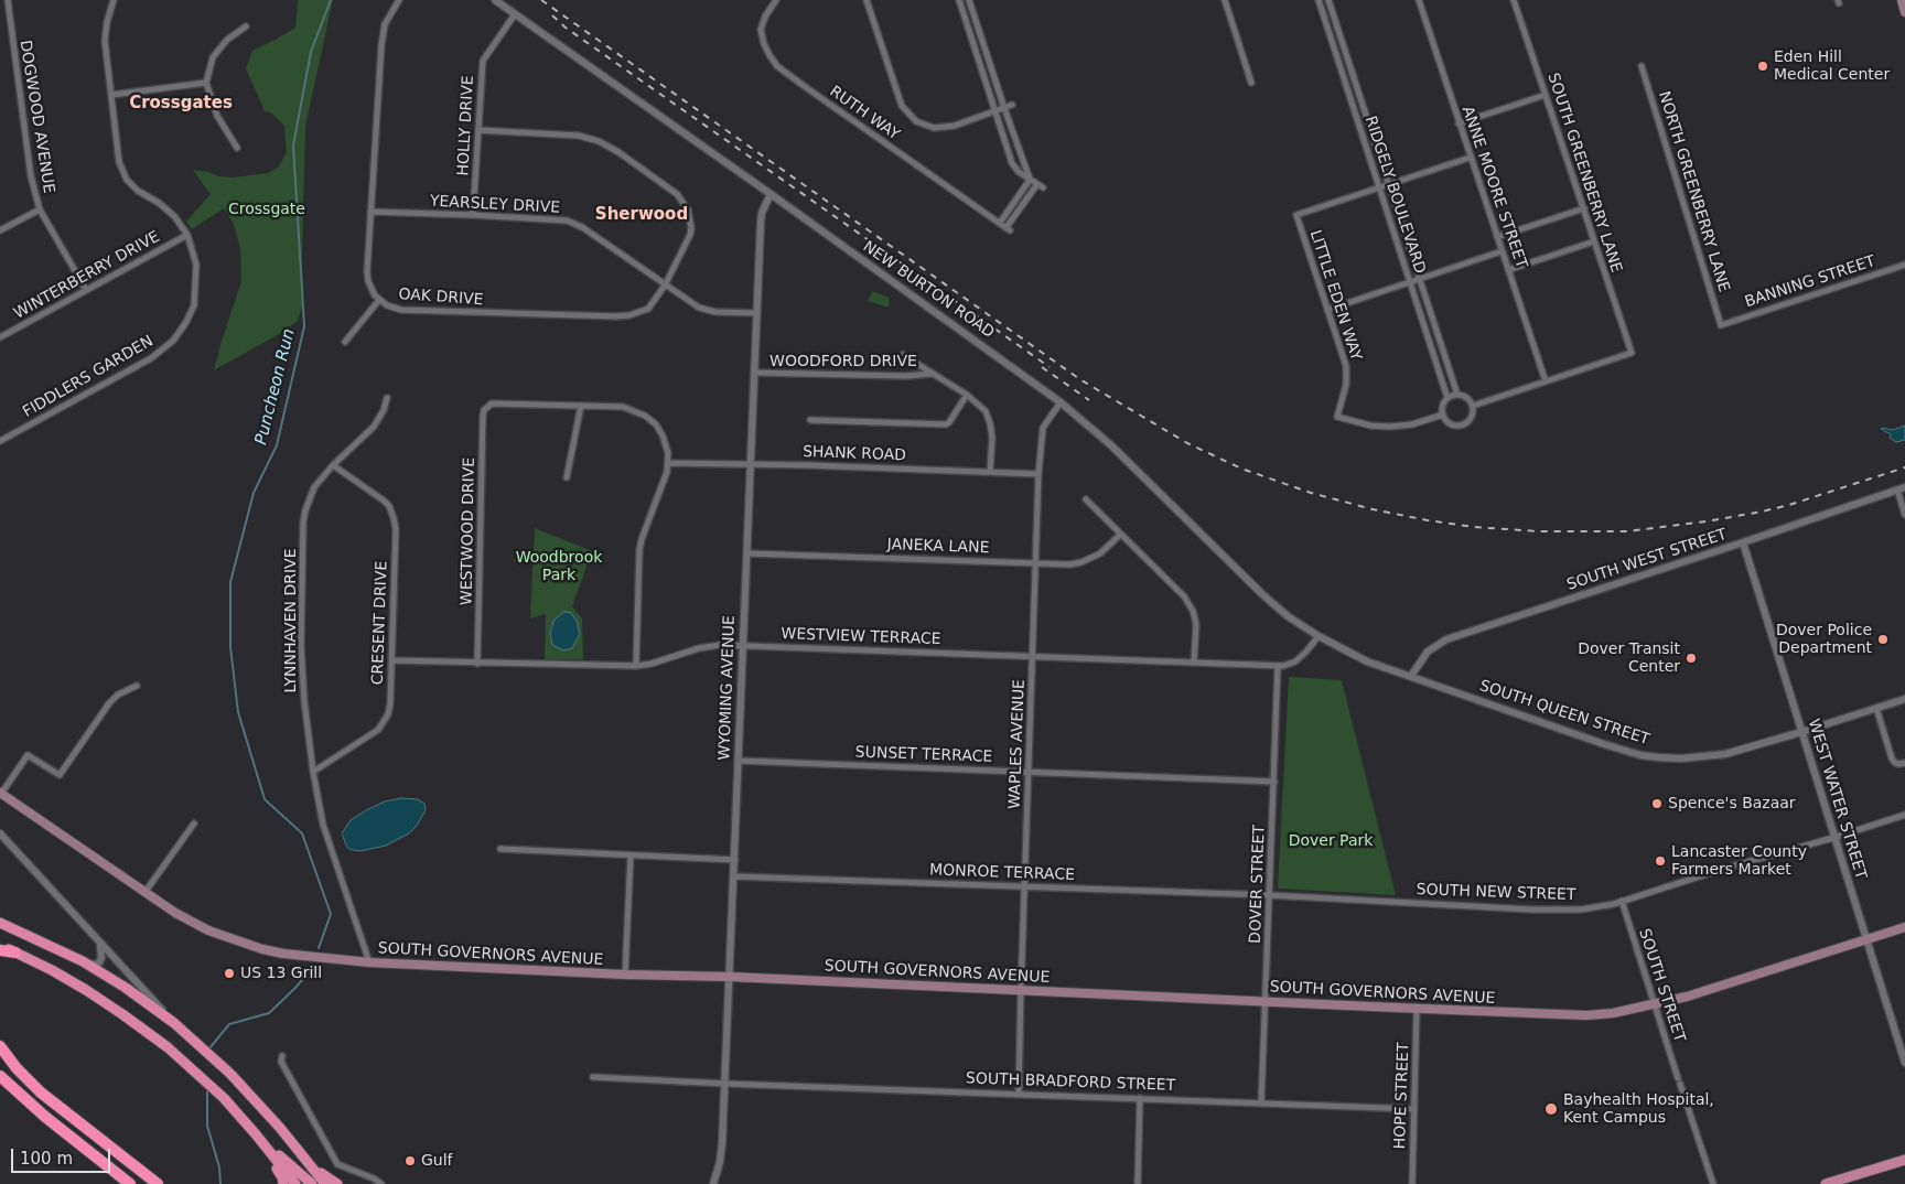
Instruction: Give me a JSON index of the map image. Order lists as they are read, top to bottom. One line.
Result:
{"streets":{"main road":["SOUTH GOVERNORS AVENUE"],"street":["RUTH WAY","DOGWOOD AVENUE","HOLLY DRIVE","SOUTH GREENBERRY LANE","ANNE MOORE STREET","NORTH GREENBERRY LANE","RIDGELY BOULEVARD","YEARSLEY DRIVE","WINTERBERRY DRIVE","BANNING STREET","NEW BURTON ROAD","LITTLE EDEN WAY","OAK DRIVE","WOODFORD DRIVE","FIDDLERS GARDEN","SHANK ROAD","WESTWOOD DRIVE","JANEKA LANE","SOUTH WEST STREET","LYNNHAVEN DRIVE","CRESENT DRIVE","WESTVIEW TERRACE","WYOMING AVENUE","SOUTH QUEEN STREET","WAPLES AVENUE","SUNSET TERRACE","WEST WATER STREET","MONROE TERRACE","DOVER STREET","SOUTH NEW STREET","SOUTH STREET","SOUTH BRADFORD STREET","HOPE STREET"]},"crossings":[["DOGWOOD AVENUE","WINTERBERRY DRIVE"],["HOLLY DRIVE","YEARSLEY DRIVE"],["HOLLY DRIVE","NEW BURTON ROAD"],["HOLLY DRIVE","OAK DRIVE"],["SOUTH GREENBERRY LANE","ANNE MOORE STREET"],["NORTH GREENBERRY LANE","BANNING STREET"],["RIDGELY BOULEVARD","LITTLE EDEN WAY"],["YEARSLEY DRIVE","OAK DRIVE"],["YEARSLEY DRIVE","WYOMING AVENUE"],["WINTERBERRY DRIVE","FIDDLERS GARDEN"],["NEW BURTON ROAD","WESTVIEW TERRACE"],["NEW BURTON ROAD","WYOMING AVENUE"],["NEW BURTON ROAD","SOUTH QUEEN STREET"],["NEW BURTON ROAD","WAPLES AVENUE"],["WOODFORD DRIVE","WYOMING AVENUE"],["SHANK ROAD","WYOMING AVENUE"],["SHANK ROAD","WAPLES AVENUE"],["WESTWOOD DRIVE","WESTVIEW TERRACE"],["JANEKA LANE","WYOMING AVENUE"],["JANEKA LANE","WAPLES AVENUE"],["SOUTH WEST STREET","SOUTH QUEEN STREET"],["SOUTH WEST STREET","WEST WATER STREET"],["LYNNHAVEN DRIVE","CRESENT DRIVE"],["LYNNHAVEN DRIVE","SOUTH GOVERNORS AVENUE"],["CRESENT DRIVE","WESTVIEW TERRACE"],["WESTVIEW TERRACE","WYOMING AVENUE"],["WESTVIEW TERRACE","SOUTH QUEEN STREET"],["WESTVIEW TERRACE","WAPLES AVENUE"],["WESTVIEW TERRACE","DOVER STREET"],["WYOMING AVENUE","SUNSET TERRACE"],["WYOMING AVENUE","MONROE TERRACE"],["WYOMING AVENUE","SOUTH GOVERNORS AVENUE"],["WYOMING AVENUE","SOUTH BRADFORD STREET"],["SOUTH QUEEN STREET","WEST WATER STREET"],["WAPLES AVENUE","SUNSET TERRACE"],["WAPLES AVENUE","MONROE TERRACE"],["WAPLES AVENUE","SOUTH GOVERNORS AVENUE"],["WAPLES AVENUE","SOUTH BRADFORD STREET"],["SUNSET TERRACE","DOVER STREET"],["WEST WATER STREET","SOUTH NEW STREET"],["WEST WATER STREET","SOUTH GOVERNORS AVENUE"],["MONROE TERRACE","DOVER STREET"],["MONROE TERRACE","SOUTH NEW STREET"],["DOVER STREET","SOUTH NEW STREET"],["DOVER STREET","SOUTH GOVERNORS AVENUE"],["DOVER STREET","SOUTH BRADFORD STREET"],["SOUTH NEW STREET","SOUTH STREET"],["SOUTH GOVERNORS AVENUE","SOUTH STREET"],["SOUTH GOVERNORS AVENUE","HOPE STREET"],["SOUTH BRADFORD STREET","HOPE STREET"]],"districts":["Crossgates","Sherwood"],"water":["Puncheon Run"],"parks":["Crossgate","Woodbrook Park","Dover Park"],"places":["Eden Hill Medical Center","Dover Police Department","Dover Transit Center","Spence's Bazaar","Lancaster County Farmers Market","US 13 Grill","Bayhealth Hospital, Kent Campus","Gulf"],"scale_bar":"100 m"}
